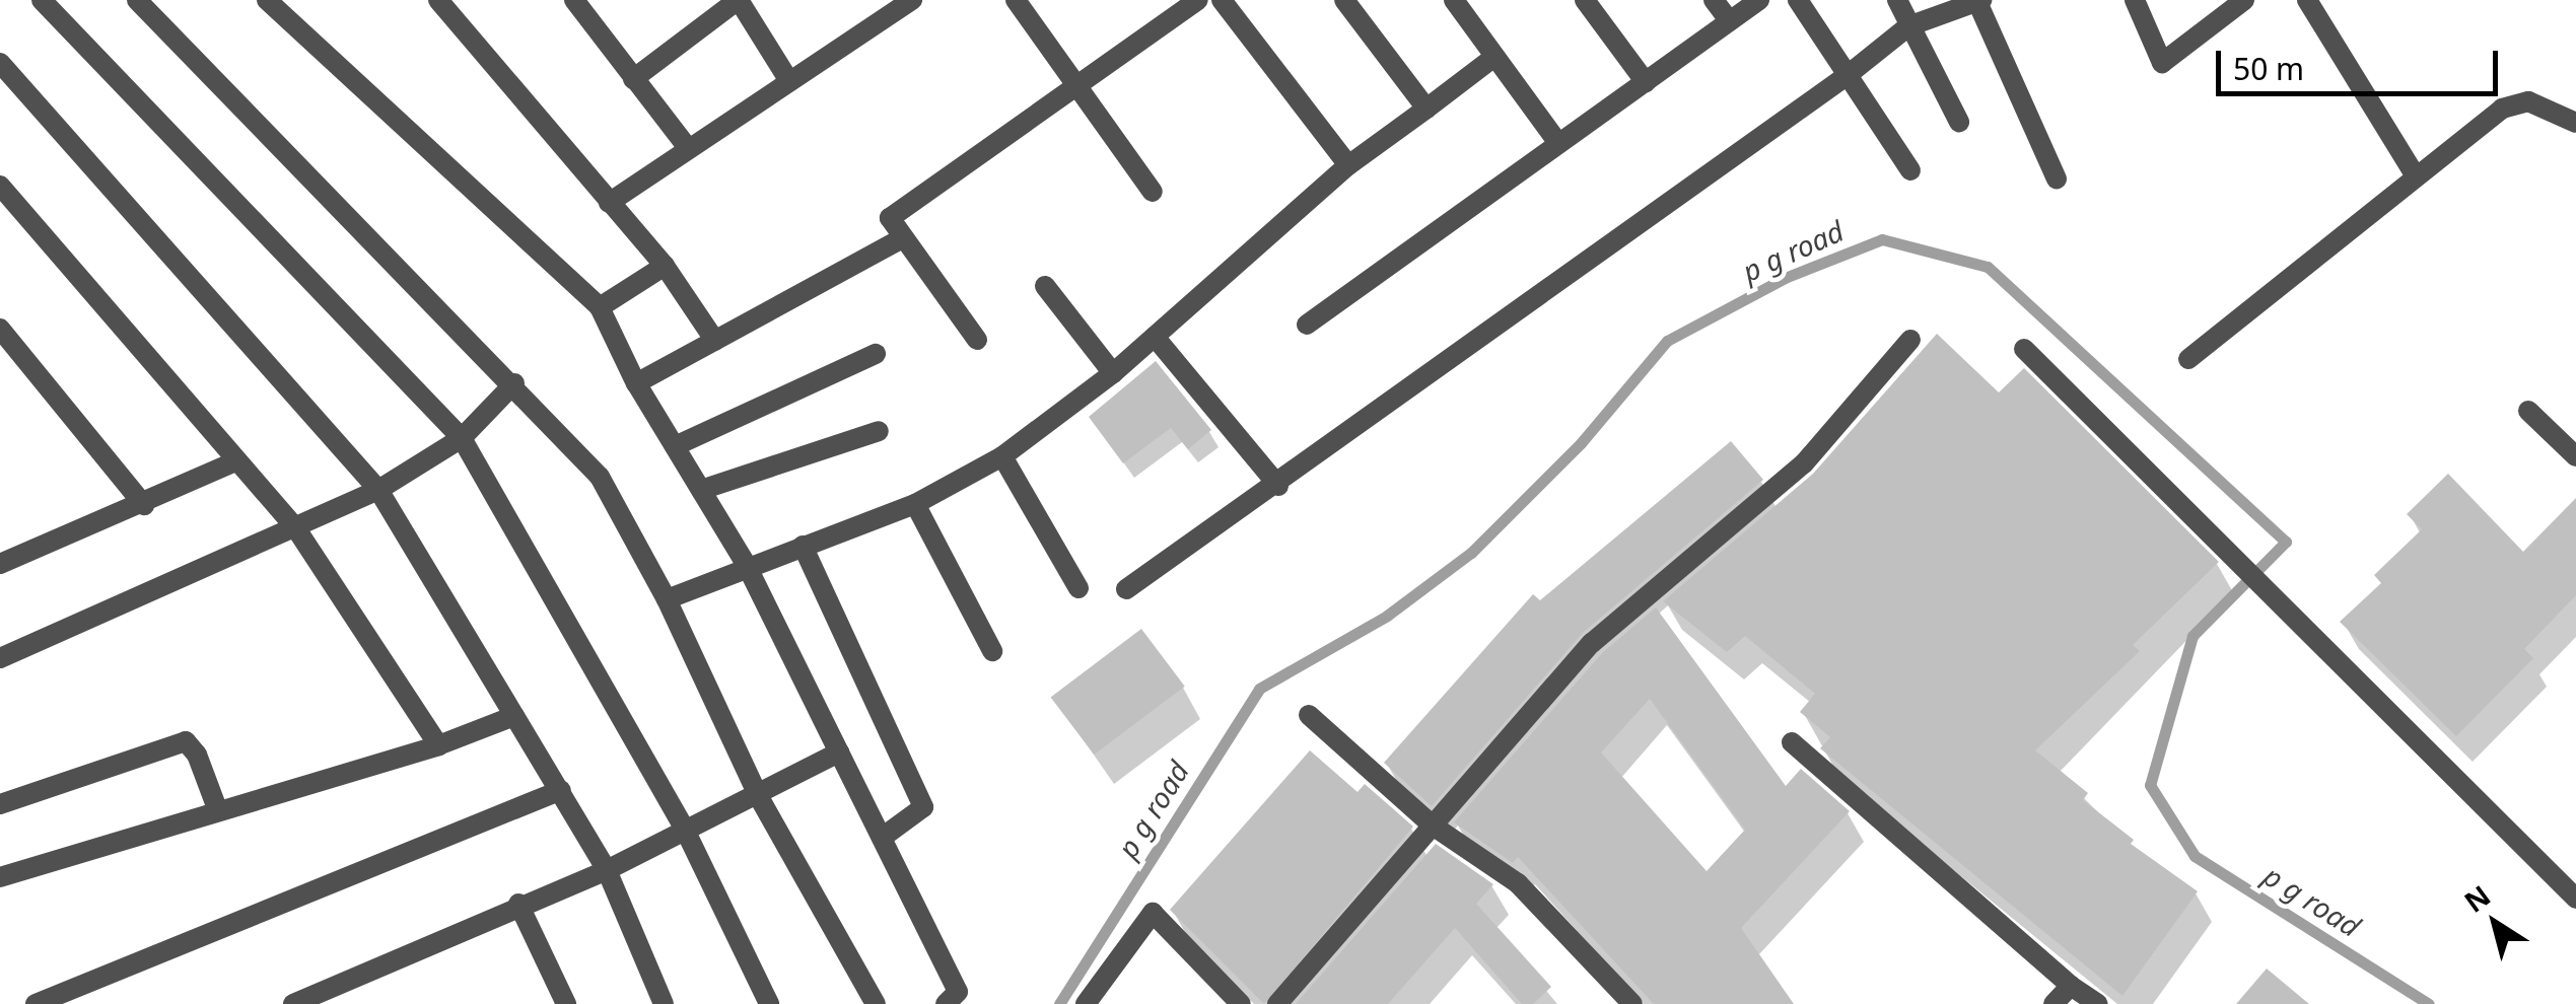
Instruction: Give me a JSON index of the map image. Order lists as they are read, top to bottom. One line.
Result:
{"water":["p g road"],"scale_bar":"50 m","north":"top left"}
